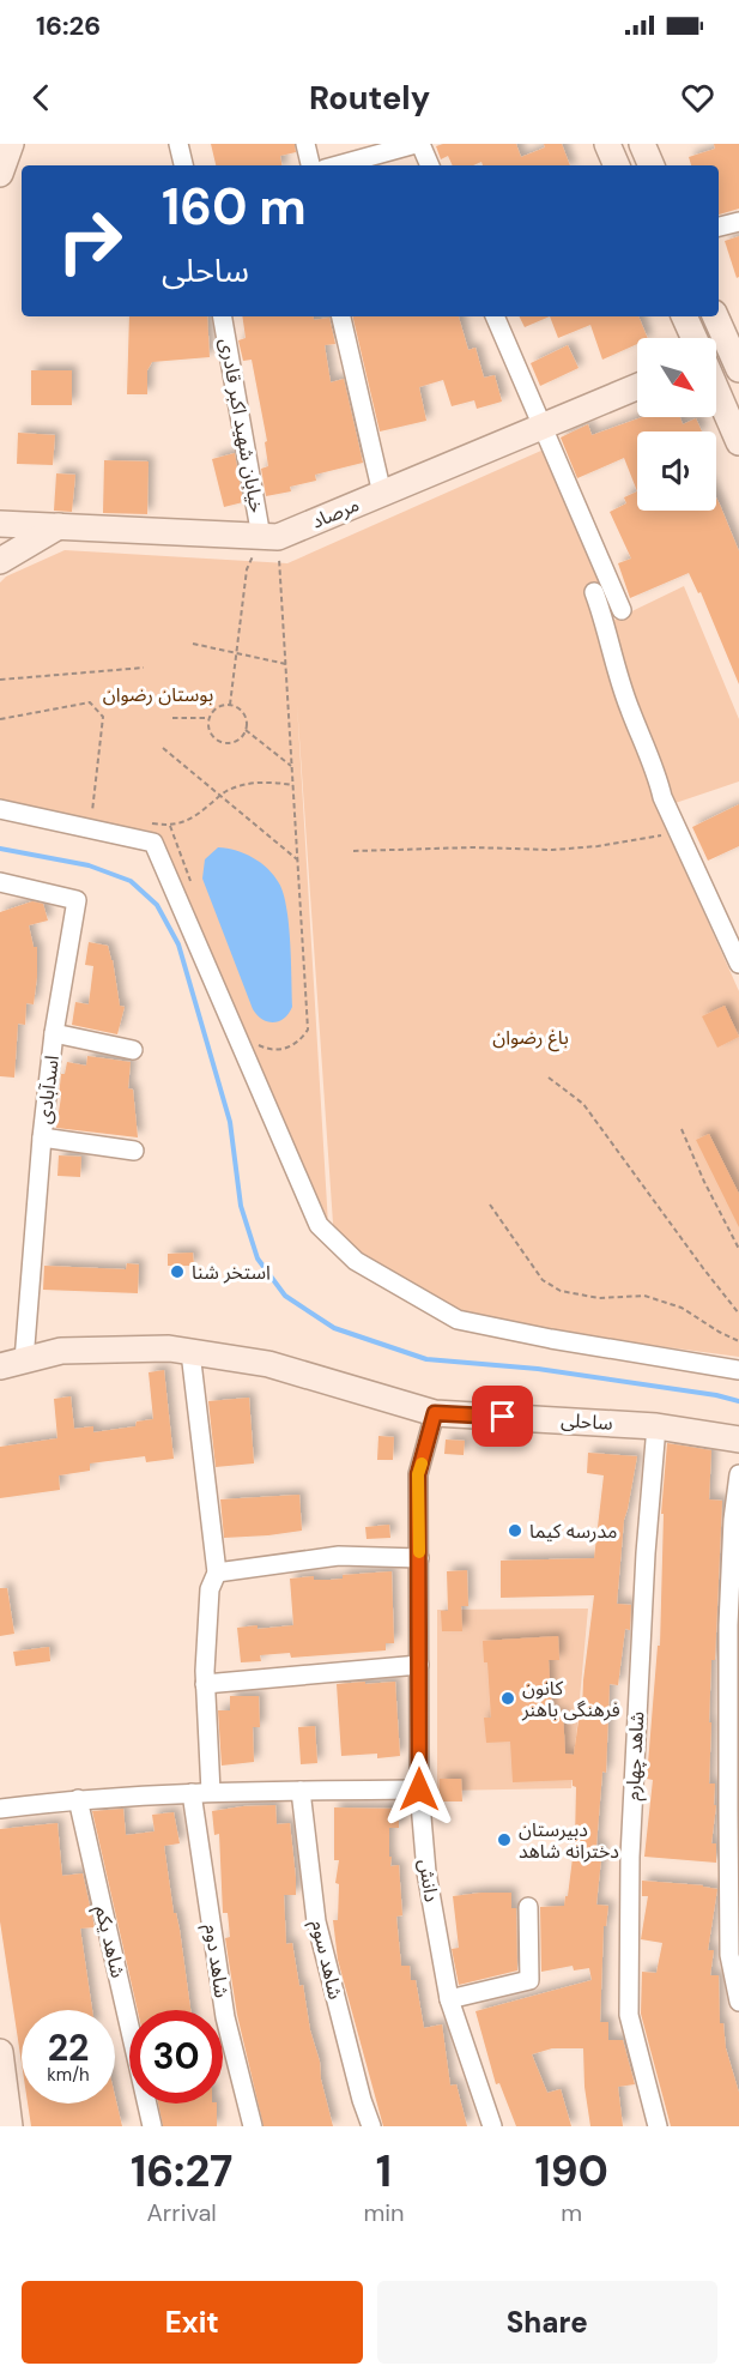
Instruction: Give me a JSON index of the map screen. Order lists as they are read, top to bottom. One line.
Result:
{"streets":{"street":["خیابان شهید اکبر قادری","مرصاد","اسدآبادی","ساحلی","شاهد چهارم","دانش","شاهد یکم","شاهد سوم","شاهد دوم"]},"crossings":[["خیابان شهید اکبر قادری","مرصاد"],["اسدآبادی","ساحلی"],["ساحلی","شاهد چهارم"],["ساحلی","دانش"]],"parks":["بوستان رضوان","باغ رضوان"],"places":["استخر شنا","مدرسه کیما","کانون فرهنگی باهنر","دبیرستان دخترانه شاهد"],"north":"bottom right","page":{"status":"16:26","header":"Routely","turn":["160 m","ساحلی"],"speed":"22 km/h","limit":"30","eta":["16:27","Arrival","1","min","190","m"],"buttons":["Exit","Share"]}}
